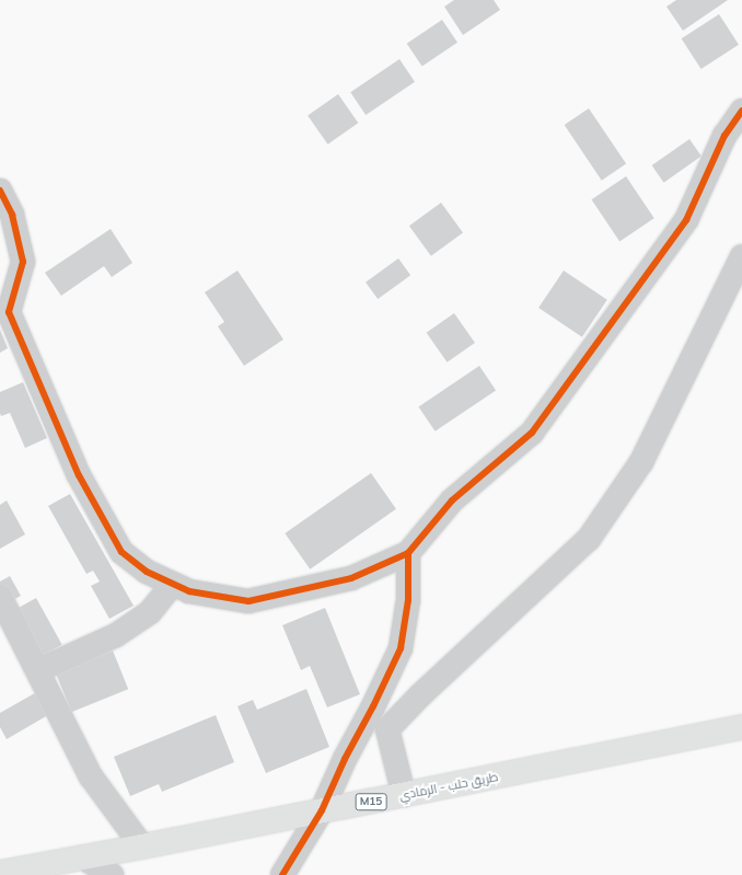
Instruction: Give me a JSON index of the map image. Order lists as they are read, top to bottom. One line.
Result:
{"streets":{"highway":["طريق حلب - الرمادي","M15"]}}
